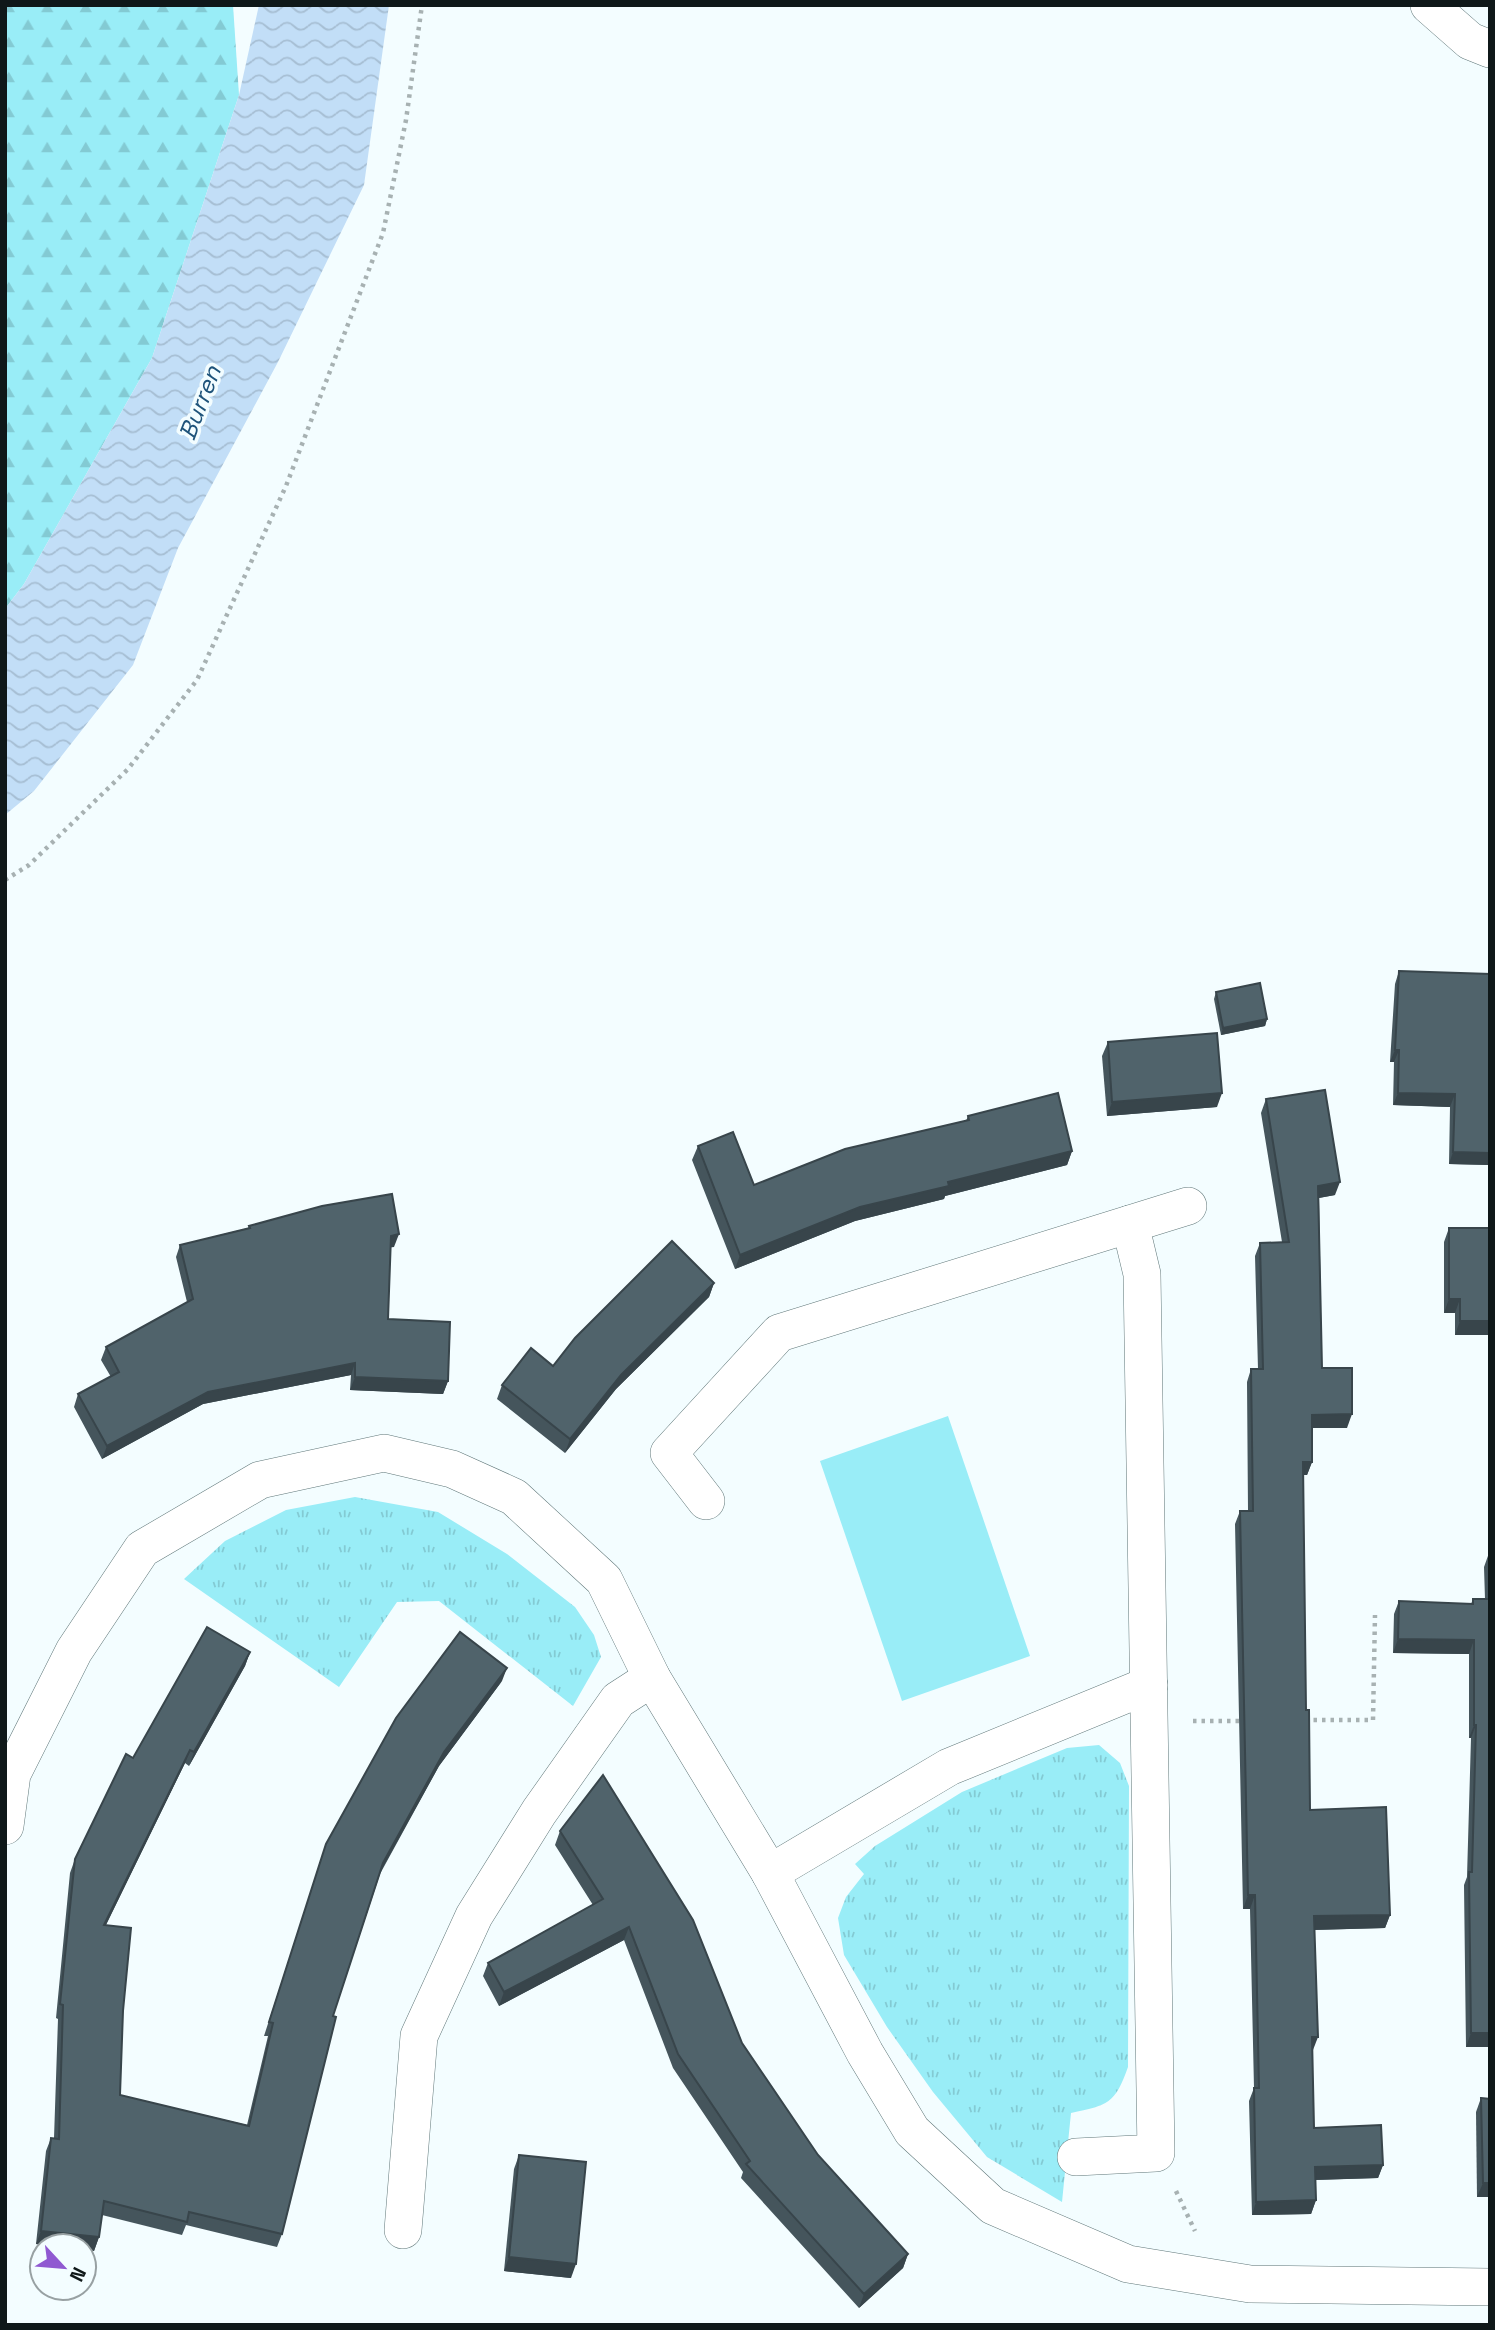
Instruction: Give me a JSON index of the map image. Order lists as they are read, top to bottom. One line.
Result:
{"water":["Burren"],"north":"bottom right"}
